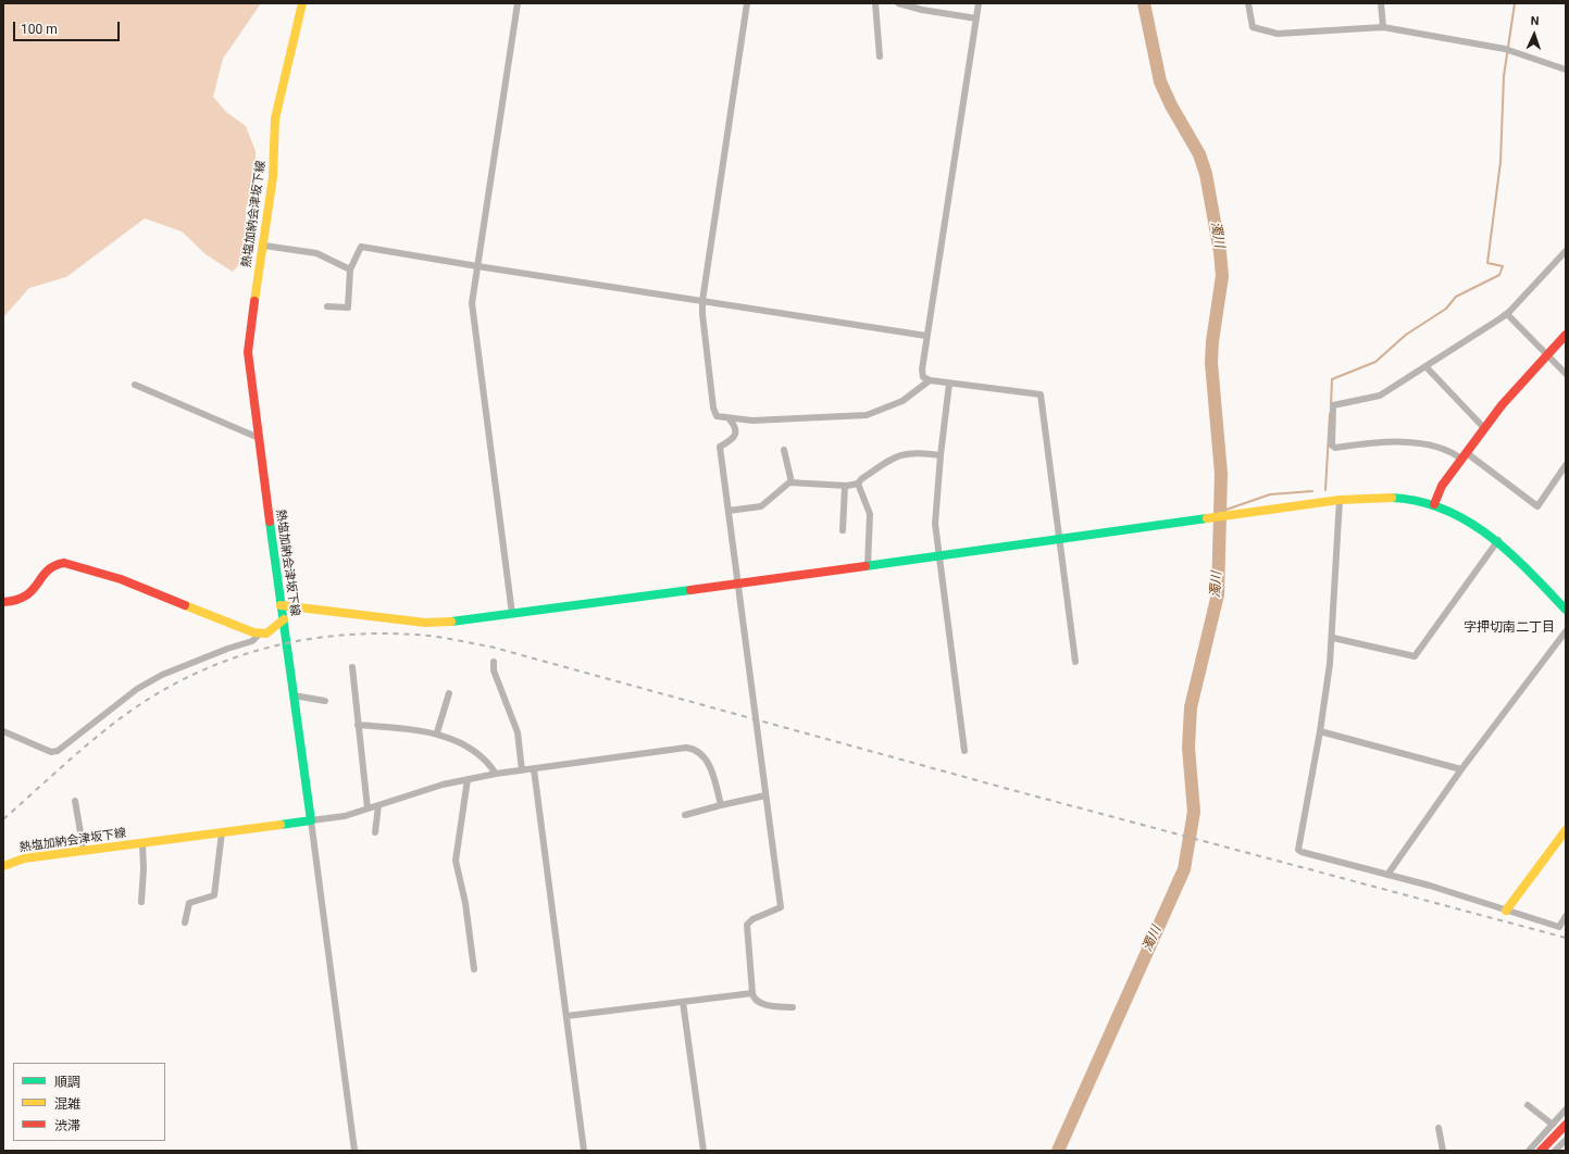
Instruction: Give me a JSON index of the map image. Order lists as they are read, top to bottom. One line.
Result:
{"streets":{"street":["熱塩加納会津坂下線"]},"districts":["字押切南二丁目"],"water":["濁川"],"legend":["順調","混雑","渋滞"],"scale_bar":"100 m","north":"top"}
